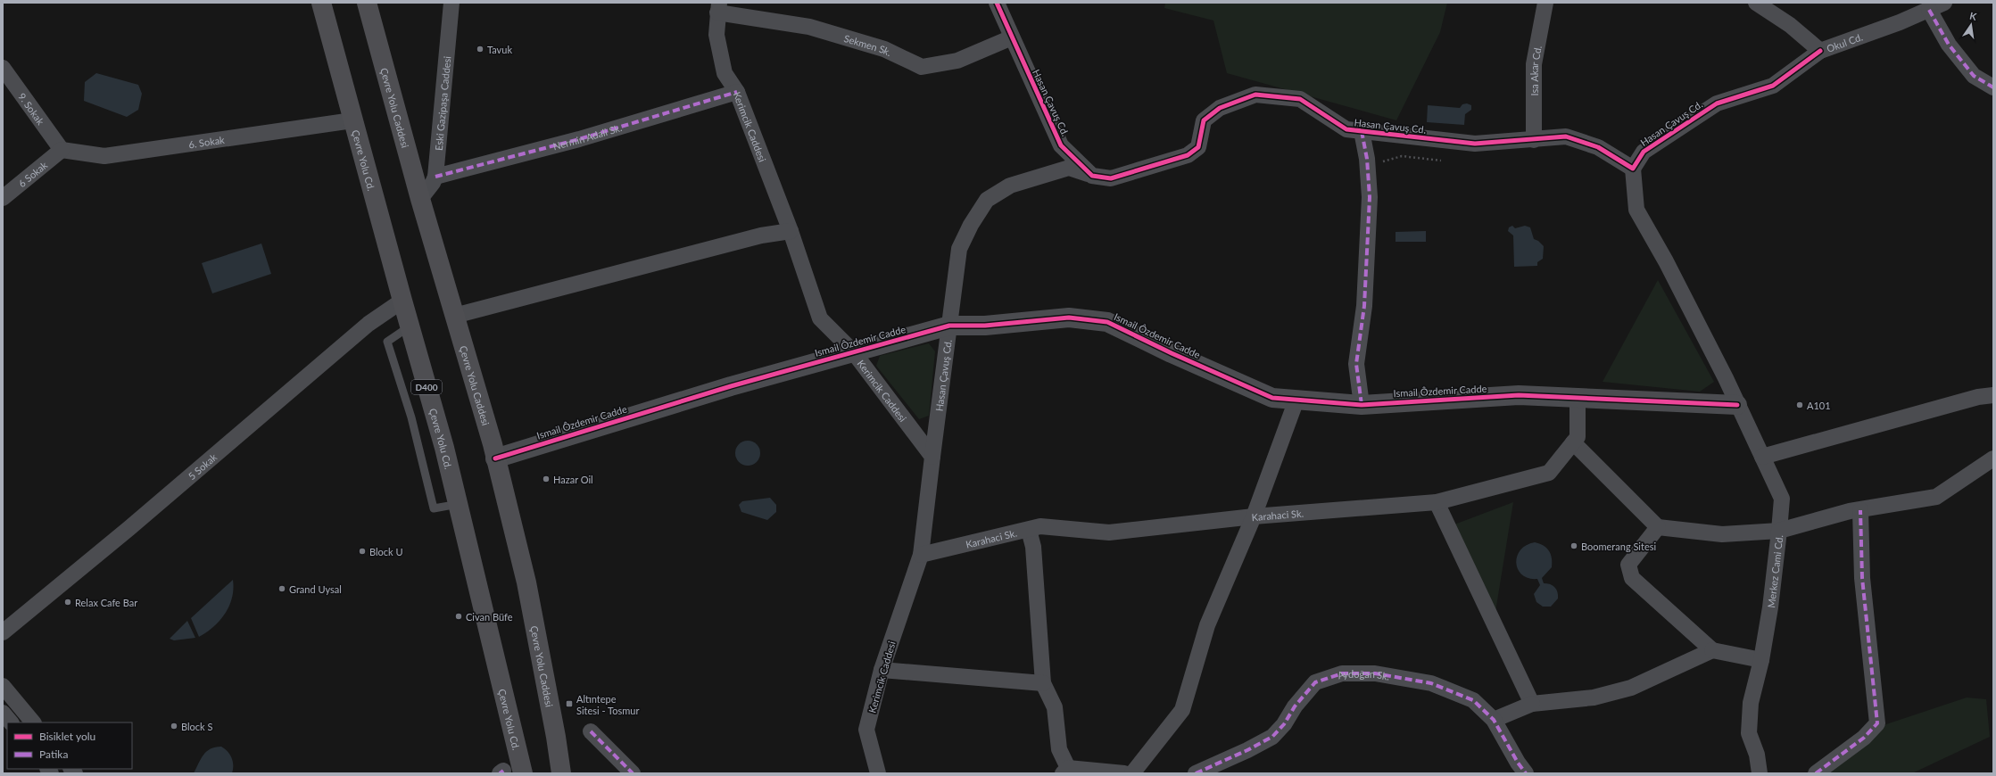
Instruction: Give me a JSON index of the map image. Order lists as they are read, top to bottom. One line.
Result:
{"streets":{"highway":["Çevre Yolu Caddesi","Çevre Yolu Cd.","D400"],"street":["Okul Cd.","Sekmen Sk.","Isa Akar Cd.","Hasan Çavuş Cd.","Eski Gazipaşa Caddesi","9. Sokak","Kerimcik Caddesi","Nermin Adali Sk.","6. Sokak","6 Sokak","Ismail Ôzdemir Cadde","5 Sokak","Karahaci Sk.","Merkez Cami Cd.","Aydoğan Sk."]},"crossings":[["Okul Cd.","Hasan Çavuş Cd."],["Sekmen Sk.","Hasan Çavuş Cd."],["Sekmen Sk.","Kerimcik Caddesi"],["Isa Akar Cd.","Hasan Çavuş Cd."],["Hasan Çavuş Cd.","Kerimcik Caddesi"],["Hasan Çavuş Cd.","Ismail Ôzdemir Cadde"],["Eski Gazipaşa Caddesi","Çevre Yolu Caddesi"],["Eski Gazipaşa Caddesi","Nermin Adali Sk."],["Çevre Yolu Caddesi","Ismail Ôzdemir Cadde"],["9. Sokak","6. Sokak"],["9. Sokak","6 Sokak"],["Kerimcik Caddesi","Nermin Adali Sk."],["Kerimcik Caddesi","Ismail Ôzdemir Cadde"],["Kerimcik Caddesi","Karahaci Sk."],["6. Sokak","Çevre Yolu Cd."],["6. Sokak","6 Sokak"],["Çevre Yolu Cd.","5 Sokak"],["Ismail Ôzdemir Cadde","Karahaci Sk."]],"places":{"other":["Tavuk","A101","Hazar Oil","Boomerang Sitesi","Block U","Grand Uysal","Relax Cafe Bar","Civan Büfe","Block S"],"transit":["Altıntepe Sitesi - Tosmur"]},"legend":["Bisiklet yolu","Patika"],"north":"top"}
